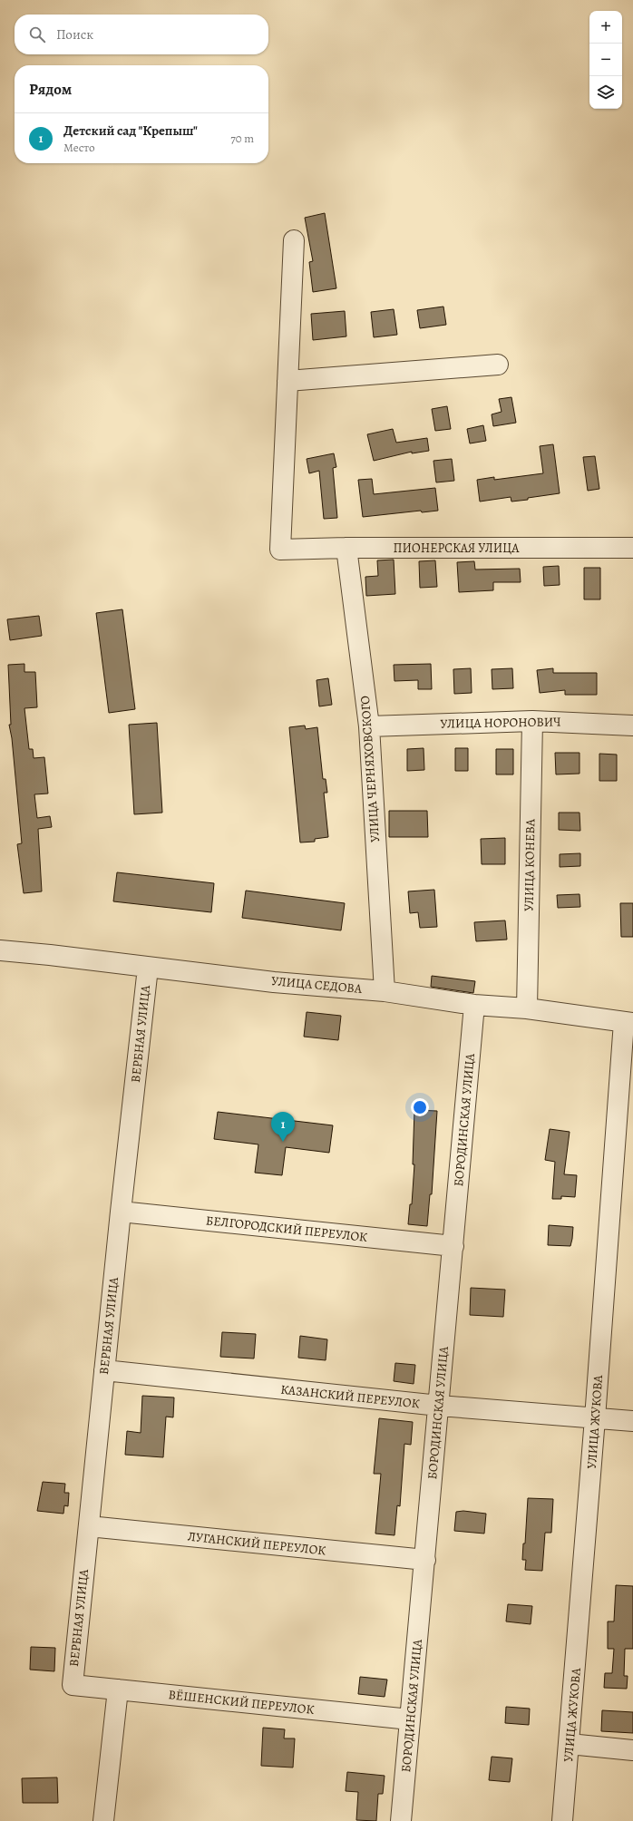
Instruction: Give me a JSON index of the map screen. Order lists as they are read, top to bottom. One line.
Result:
{"streets":{"street":["ПИОНЕРСКАЯ УЛИЦА","УЛИЦА НОРОНОВИЧ","УЛИЦА ЧЕРНЯХОВСКОГО","УЛИЦА КОНЕВА","УЛИЦА СЕДОВА","ВЕРБНАЯ УЛИЦА","БОРОДИНСКАЯ УЛИЦА","БЕЛГОРОДСКИЙ ПЕРЕУЛОК","КАЗАНСКИЙ ПЕРЕУЛОК","УЛИЦА ЖУКОВА","ЛУГАНСКИЙ ПЕРЕУЛОК","ВЁШЕНСКИЙ ПЕРЕУЛОК"]},"crossings":[["ПИОНЕРСКАЯ УЛИЦА","УЛИЦА ЧЕРНЯХОВСКОГО"],["УЛИЦА НОРОНОВИЧ","УЛИЦА ЧЕРНЯХОВСКОГО"],["УЛИЦА НОРОНОВИЧ","УЛИЦА КОНЕВА"],["УЛИЦА ЧЕРНЯХОВСКОГО","УЛИЦА СЕДОВА"],["УЛИЦА КОНЕВА","УЛИЦА СЕДОВА"],["УЛИЦА СЕДОВА","ВЕРБНАЯ УЛИЦА"],["УЛИЦА СЕДОВА","БОРОДИНСКАЯ УЛИЦА"],["УЛИЦА СЕДОВА","УЛИЦА ЖУКОВА"],["ВЕРБНАЯ УЛИЦА","БЕЛГОРОДСКИЙ ПЕРЕУЛОК"],["ВЕРБНАЯ УЛИЦА","КАЗАНСКИЙ ПЕРЕУЛОК"],["ВЕРБНАЯ УЛИЦА","ЛУГАНСКИЙ ПЕРЕУЛОК"],["ВЕРБНАЯ УЛИЦА","ВЁШЕНСКИЙ ПЕРЕУЛОК"],["БОРОДИНСКАЯ УЛИЦА","БЕЛГОРОДСКИЙ ПЕРЕУЛОК"],["БОРОДИНСКАЯ УЛИЦА","КАЗАНСКИЙ ПЕРЕУЛОК"],["БОРОДИНСКАЯ УЛИЦА","ЛУГАНСКИЙ ПЕРЕУЛОК"],["БОРОДИНСКАЯ УЛИЦА","ВЁШЕНСКИЙ ПЕРЕУЛОК"],["КАЗАНСКИЙ ПЕРЕУЛОК","УЛИЦА ЖУКОВА"]],"page":{"map_buttons":["+","−"],"search":"Поиск","heading":"Рядом","list":[{"mark":"1","name":"Детский сад \"Крепыш\"","note":"Место","value":"70 m"}],"pins":"1"}}
